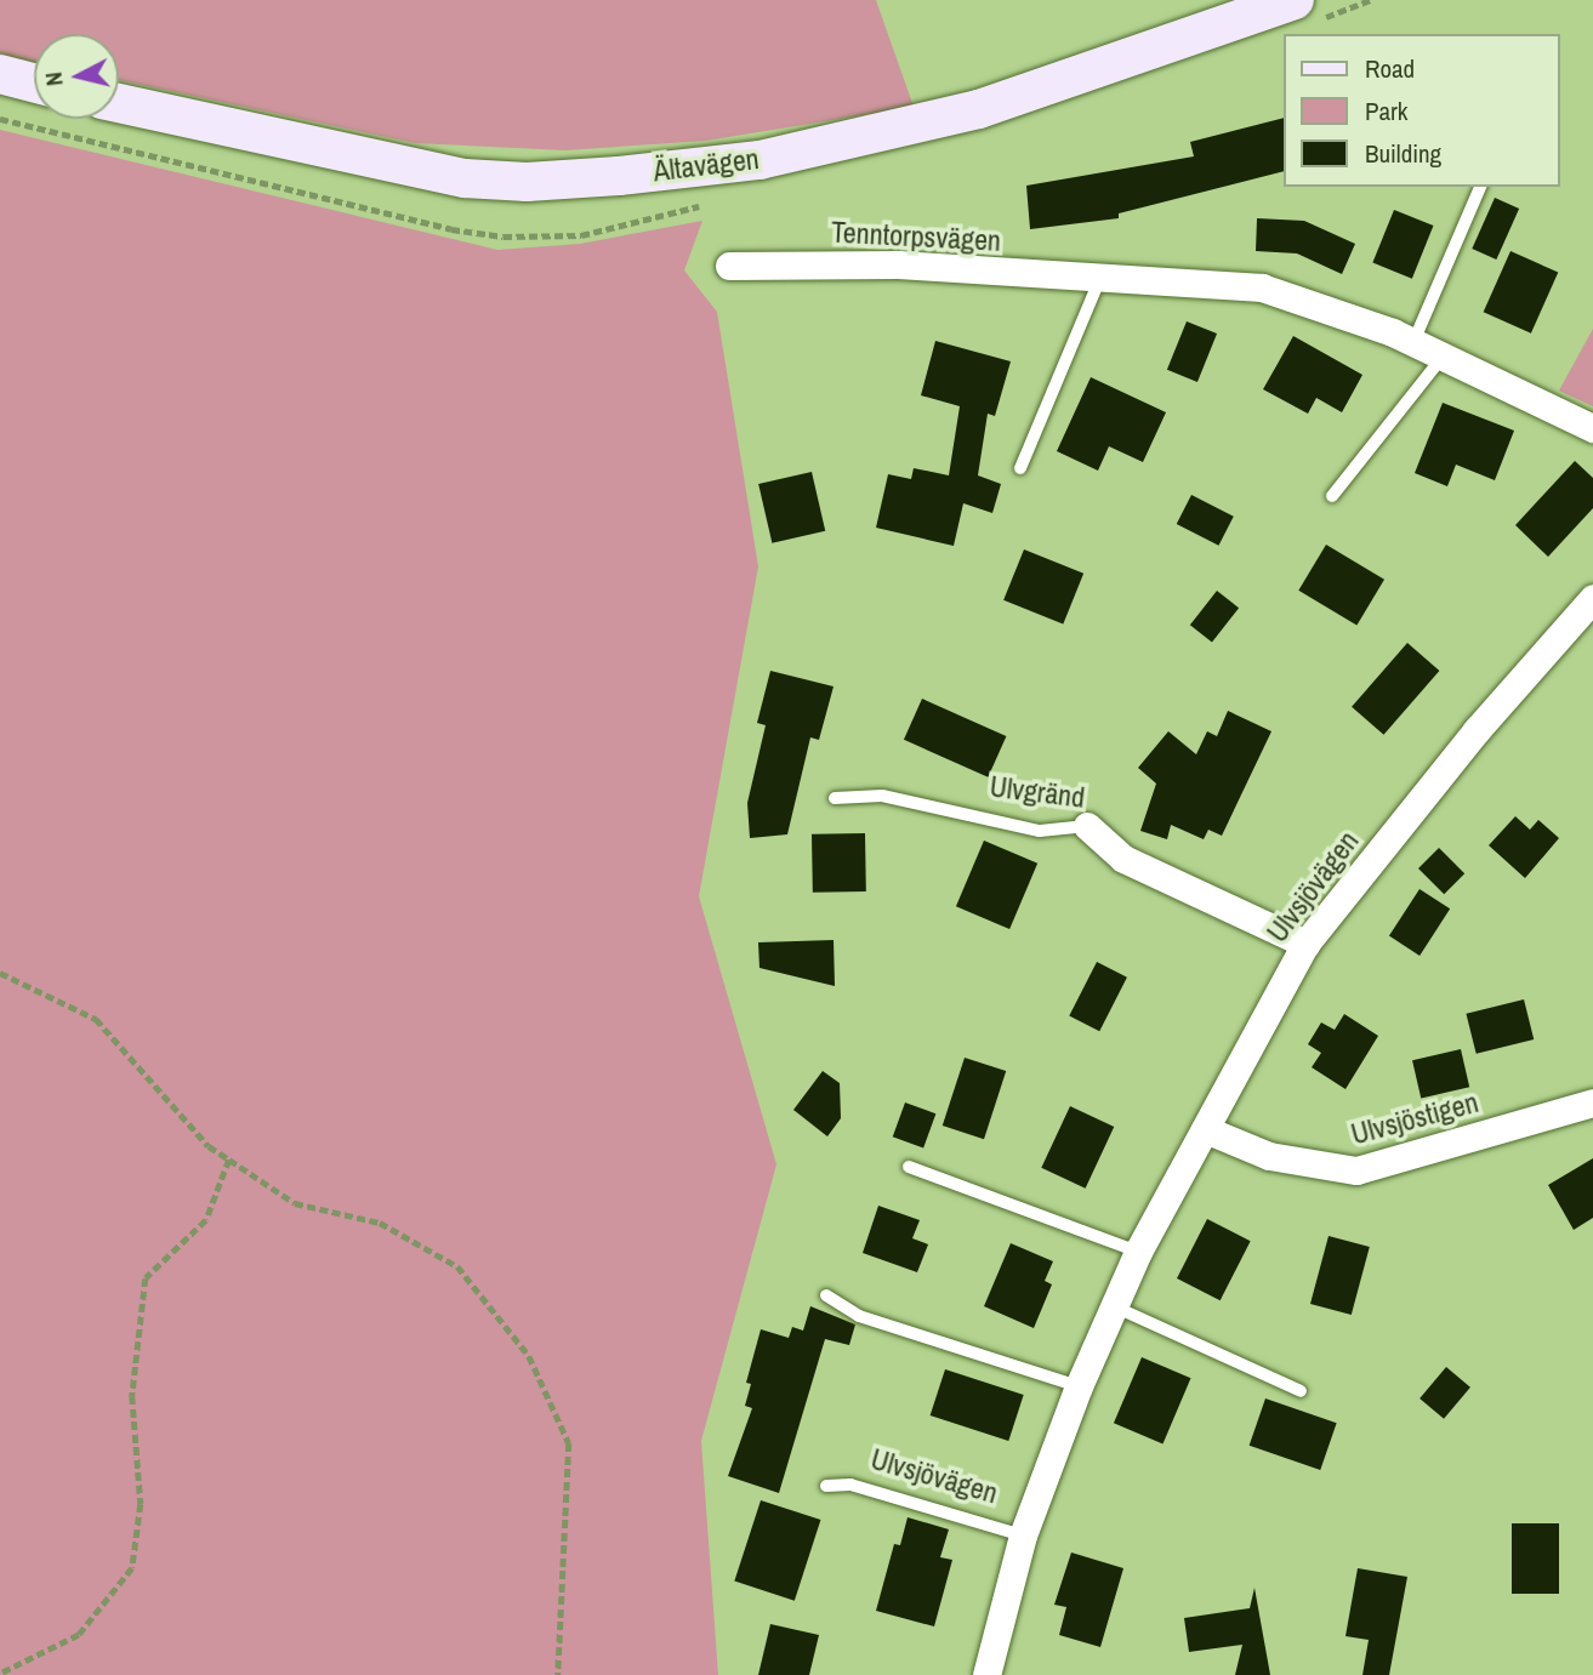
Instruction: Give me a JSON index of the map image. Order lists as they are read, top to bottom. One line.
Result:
{"streets":{"main road":["Ältavägen"],"street":["Tenntorpsvägen","Ulvgränd","Ulvsjövägen","Ulvsjöstigen"]},"crossings":[["Ulvgränd","Ulvsjövägen"],["Ulvsjövägen","Ulvsjöstigen"]],"legend":["Road","Park","Building"],"north":"left"}
